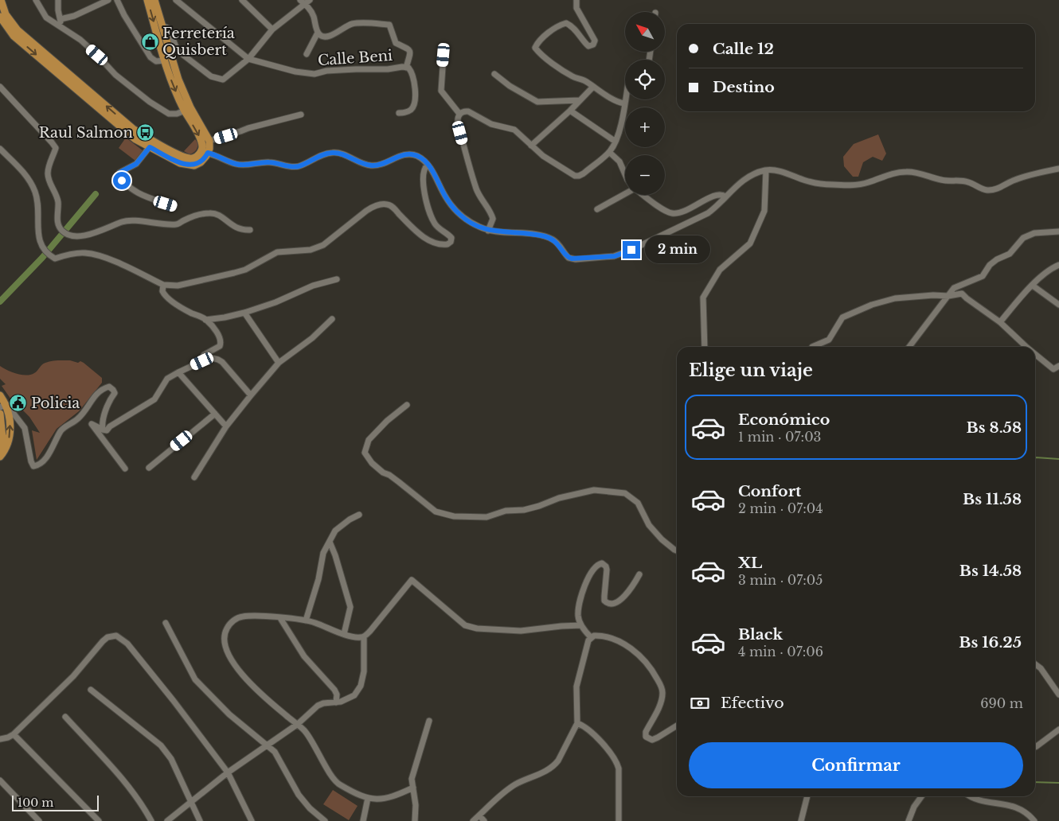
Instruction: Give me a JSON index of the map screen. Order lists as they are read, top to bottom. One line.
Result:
{"streets":{"street":["Calle Beni"]},"places":{"shop":["Ferretería Quisbert"],"bus stop":["Raul Salmon"],"public building":["Policia"]},"scale_bar":"100 m","north":"top left","page":{"map_buttons":["+","−"],"banner":["Calle 12","Destino"],"bubble":"2 min","heading":"Elige un viaje","list":[{"name":"Económico","note":"1 min · 07:03","value":"Bs 8.58"},{"name":"Confort","note":"2 min · 07:04","value":"Bs 11.58"},{"name":"XL","note":"3 min · 07:05","value":"Bs 14.58"},{"name":"Black","note":"4 min · 07:06","value":"Bs 16.25"}],"pay":["Efectivo","690 m"],"buttons":"Confirmar","scale":"100 m"}}
